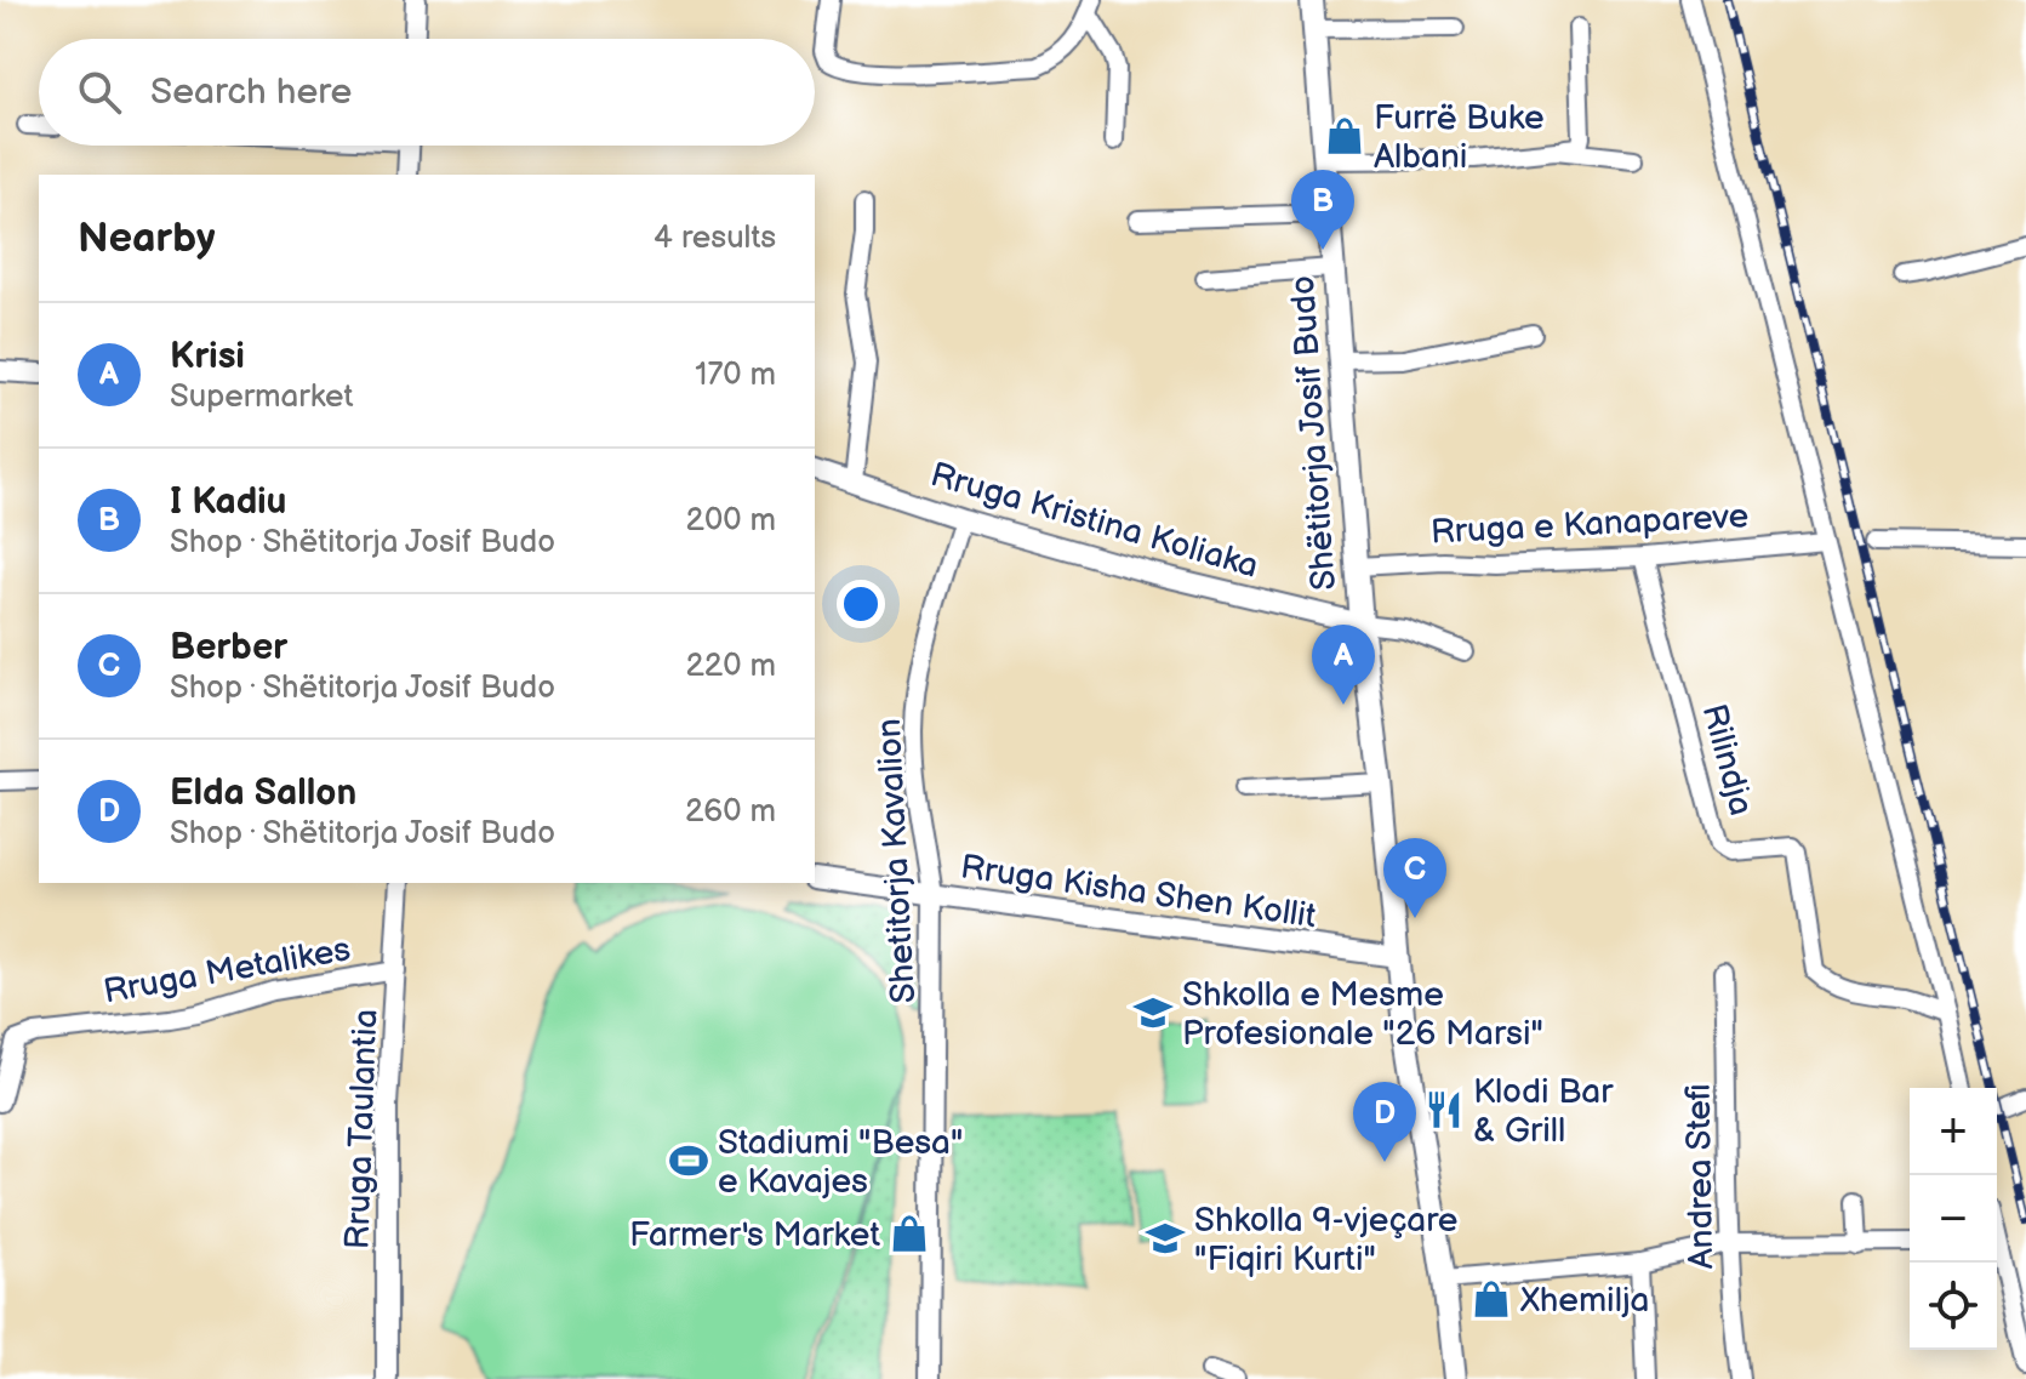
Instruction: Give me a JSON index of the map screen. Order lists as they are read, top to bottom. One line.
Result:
{"streets":{"main road":["Shëtitorja Josif Budo"],"street":["Rruga Kristina Koliaka","Rruga e Kanapareve","Rilindja","Shetitorja Kavalion","Rruga Kisha Shen Kollit","Rruga Metalikes","Rruga Taulantia","Andrea Stefi"]},"crossings":[["Shëtitorja Josif Budo","Rruga Kristina Koliaka"],["Shëtitorja Josif Budo","Rruga e Kanapareve"],["Shëtitorja Josif Budo","Rruga Kisha Shen Kollit"],["Rruga Kristina Koliaka","Shetitorja Kavalion"],["Rruga e Kanapareve","Rilindja"],["Shetitorja Kavalion","Rruga Kisha Shen Kollit"],["Rruga Metalikes","Rruga Taulantia"]],"places":{"shop":["Furrë Buke Albani","Farmer's Market","Xhemilja"],"school or university":["Shkolla e Mesme Profesionale \"26 Marsi\"","Shkolla 9-vjeçare \"Fiqiri Kurti\""],"restaurant":["Klodi Bar & Grill"],"sports":["Stadiumi \"Besa\" e Kavajes"]},"page":{"search":"Search here","pins":["B","A","C","D"],"heading":["Nearby","4 results"],"list":[{"mark":"A","name":"Krisi","note":"Supermarket","value":"170 m"},{"mark":"B","name":"I Kadiu","note":"Shop · Shëtitorja Josif Budo","value":"200 m"},{"mark":"C","name":"Berber","note":"Shop · Shëtitorja Josif Budo","value":"220 m"},{"mark":"D","name":"Elda Sallon","note":"Shop · Shëtitorja Josif Budo","value":"260 m"}],"map_buttons":["+","−"]}}
